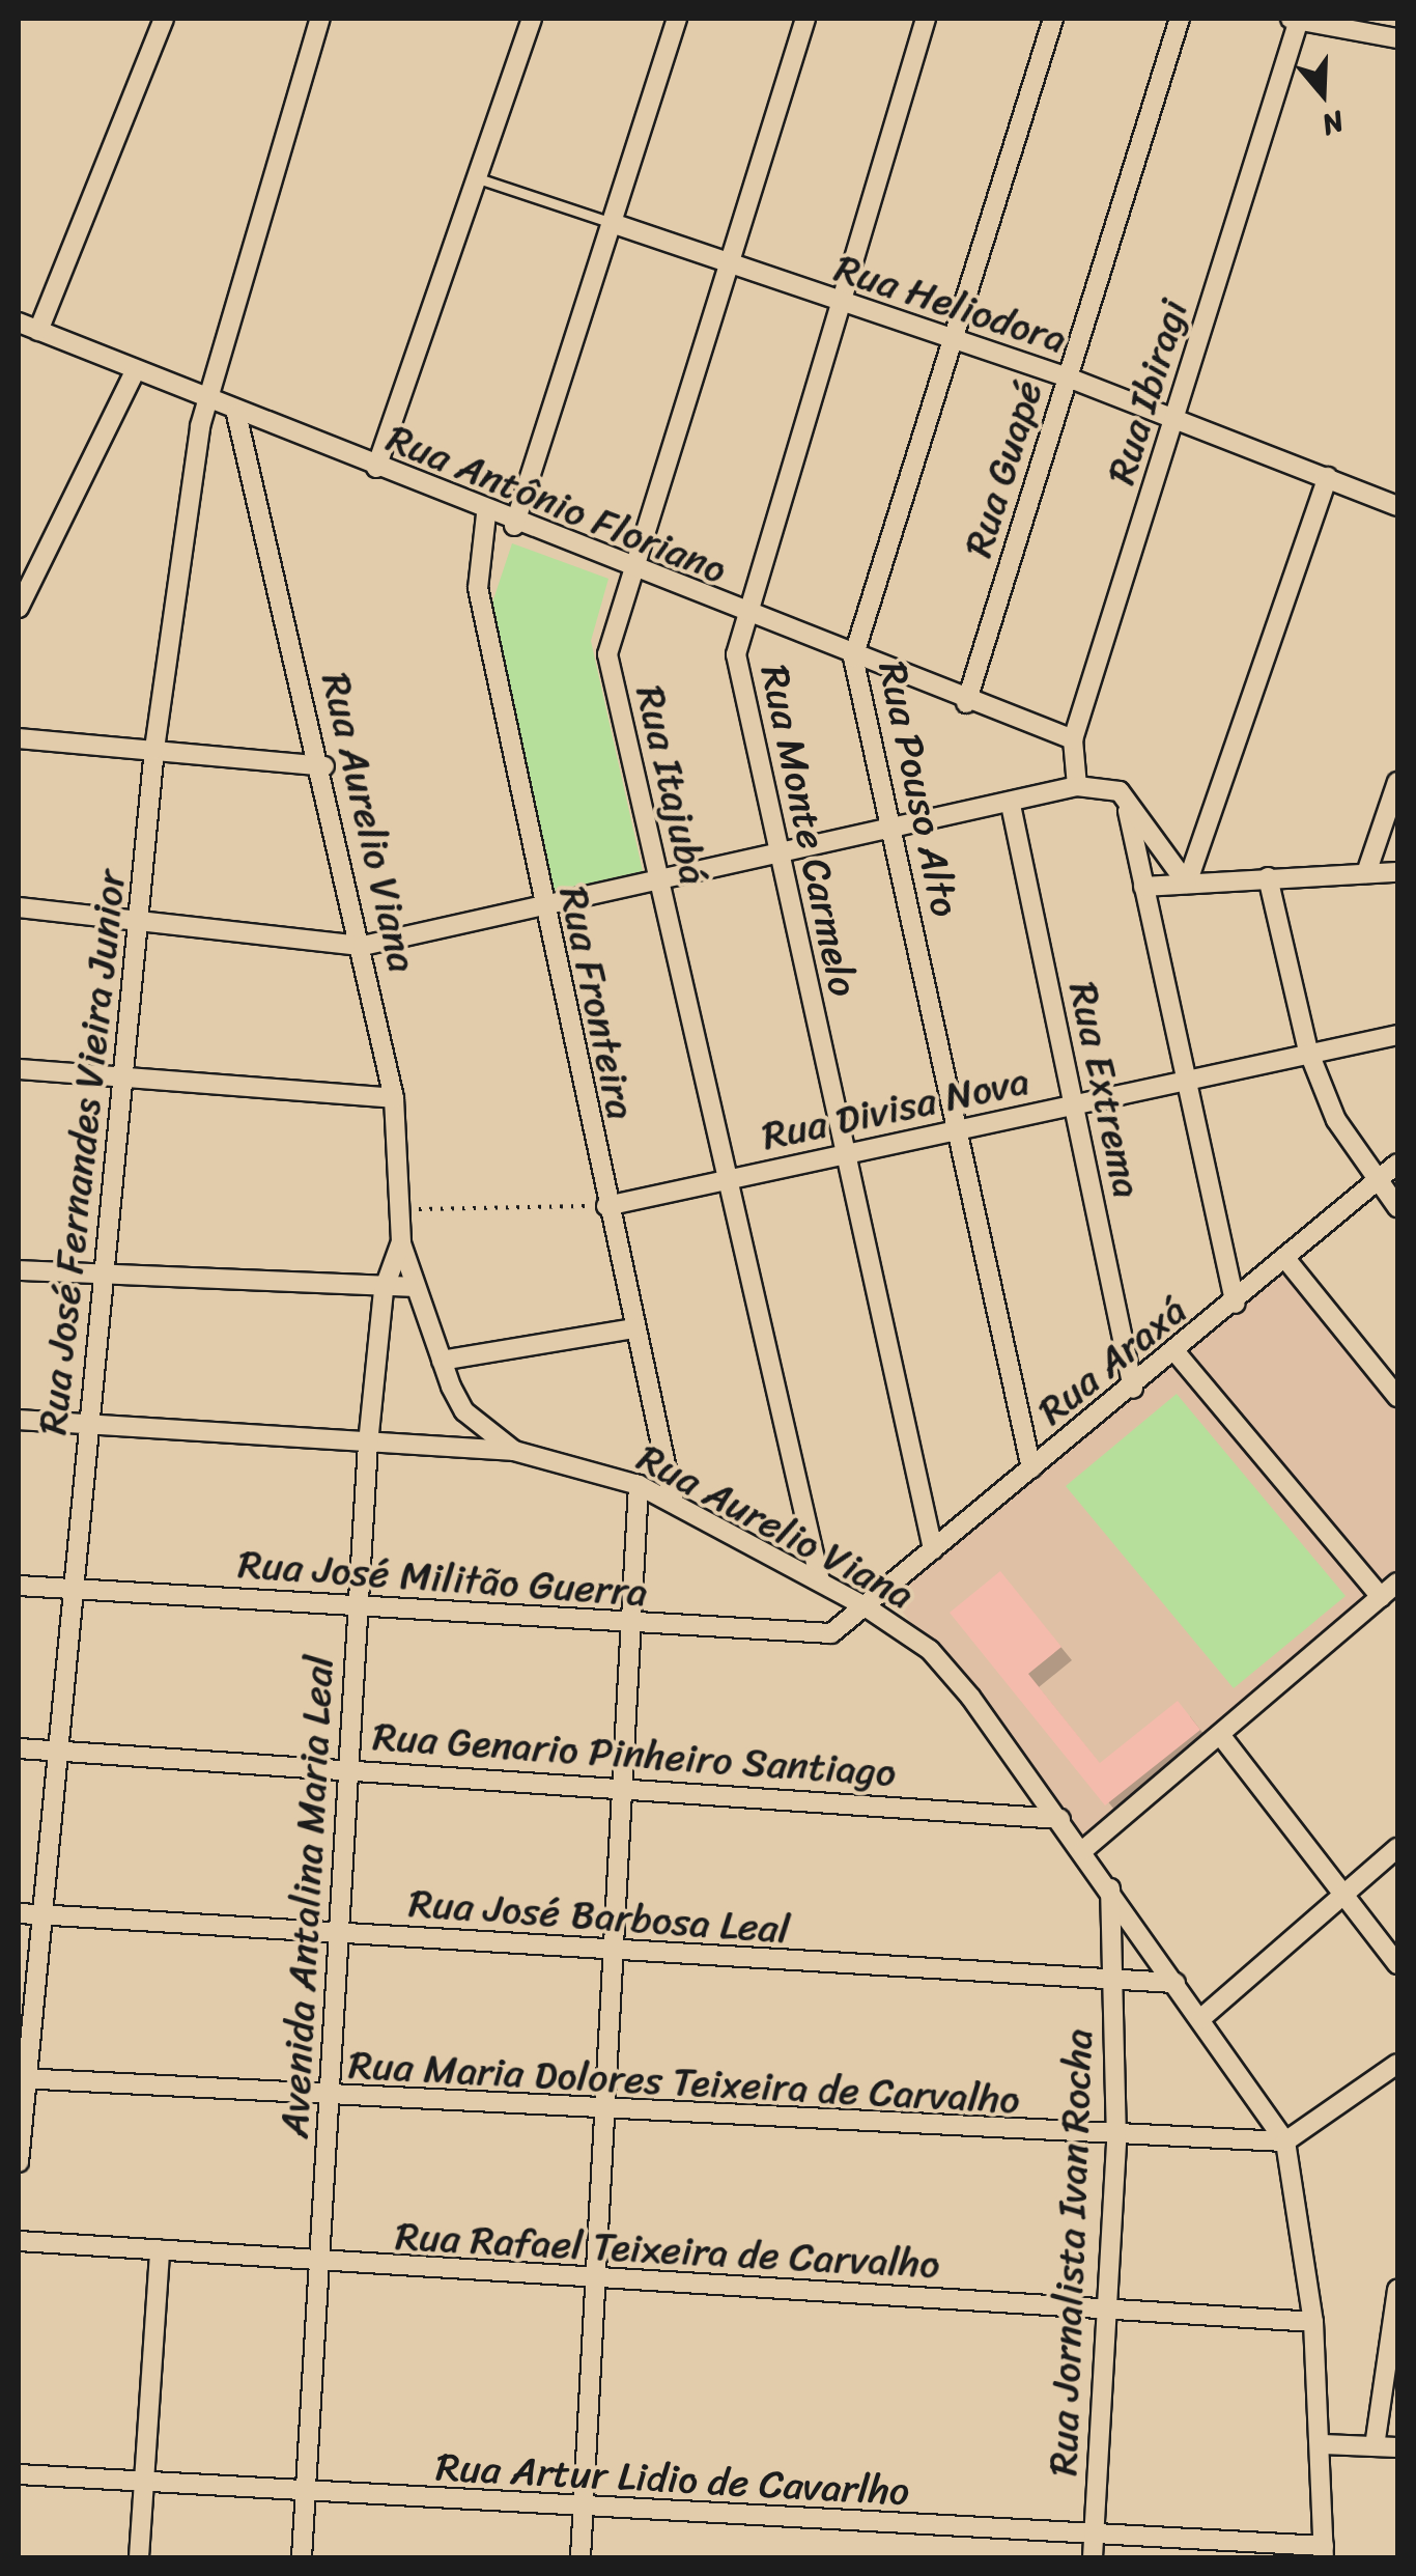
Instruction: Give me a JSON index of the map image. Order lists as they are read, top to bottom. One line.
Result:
{"streets":{"street":["Rua Heliodora","Rua Ibiragi","Rua Guapé","Rua Antônio Floriano","Rua Itajubá","Rua Pouso Alto","Rua Aurelio Viana","Rua Monte Carmelo","Rua Fronteira","Rua Extrema","Rua Divisa Nova","Rua José Fernandes Vieira Junior","Rua Araxá","Rua José Militão Guerra","Rua Genario Pinheiro Santiago","Avenida Antalina Maria Leal","Rua José Barbosa Leal","Rua Maria Dolores Teixeira de Carvalho","Rua Rafael Teixeira de Carvalho","Rua Jornalista Ivan Rocha","Rua Artur Lidio de Cavarlho"]},"crossings":[["Rua Heliodora","Rua Ibiragi"],["Rua Heliodora","Rua Guapé"],["Rua Heliodora","Rua Itajubá"],["Rua Heliodora","Rua Pouso Alto"],["Rua Heliodora","Rua Monte Carmelo"],["Rua Ibiragi","Rua Antônio Floriano"],["Rua Guapé","Rua Antônio Floriano"],["Rua Antônio Floriano","Rua Itajubá"],["Rua Antônio Floriano","Rua Pouso Alto"],["Rua Antônio Floriano","Rua Aurelio Viana"],["Rua Antônio Floriano","Rua Monte Carmelo"],["Rua Antônio Floriano","Rua Fronteira"],["Rua Antônio Floriano","Rua José Fernandes Vieira Junior"],["Rua Itajubá","Rua Aurelio Viana"],["Rua Itajubá","Rua Divisa Nova"],["Rua Pouso Alto","Rua Divisa Nova"],["Rua Pouso Alto","Rua Araxá"],["Rua Aurelio Viana","Rua Fronteira"],["Rua Aurelio Viana","Rua Araxá"],["Rua Aurelio Viana","Rua José Militão Guerra"],["Rua Aurelio Viana","Rua Genario Pinheiro Santiago"],["Rua Aurelio Viana","Avenida Antalina Maria Leal"],["Rua Aurelio Viana","Rua José Barbosa Leal"],["Rua Aurelio Viana","Rua Maria Dolores Teixeira de Carvalho"],["Rua Aurelio Viana","Rua Jornalista Ivan Rocha"],["Rua Monte Carmelo","Rua Divisa Nova"],["Rua Monte Carmelo","Rua Araxá"],["Rua Fronteira","Rua Divisa Nova"],["Rua Extrema","Rua Divisa Nova"],["Rua Extrema","Rua Araxá"],["Rua José Fernandes Vieira Junior","Rua José Militão Guerra"],["Rua José Fernandes Vieira Junior","Rua Genario Pinheiro Santiago"],["Rua José Fernandes Vieira Junior","Rua José Barbosa Leal"],["Rua José Fernandes Vieira Junior","Rua Maria Dolores Teixeira de Carvalho"],["Rua Araxá","Rua José Militão Guerra"],["Rua José Militão Guerra","Avenida Antalina Maria Leal"],["Rua Genario Pinheiro Santiago","Avenida Antalina Maria Leal"],["Avenida Antalina Maria Leal","Rua José Barbosa Leal"],["Avenida Antalina Maria Leal","Rua Maria Dolores Teixeira de Carvalho"],["Avenida Antalina Maria Leal","Rua Rafael Teixeira de Carvalho"],["Avenida Antalina Maria Leal","Rua Artur Lidio de Cavarlho"],["Rua José Barbosa Leal","Rua Jornalista Ivan Rocha"],["Rua Maria Dolores Teixeira de Carvalho","Rua Jornalista Ivan Rocha"],["Rua Rafael Teixeira de Carvalho","Rua Jornalista Ivan Rocha"],["Rua Jornalista Ivan Rocha","Rua Artur Lidio de Cavarlho"]],"north":"bottom"}
